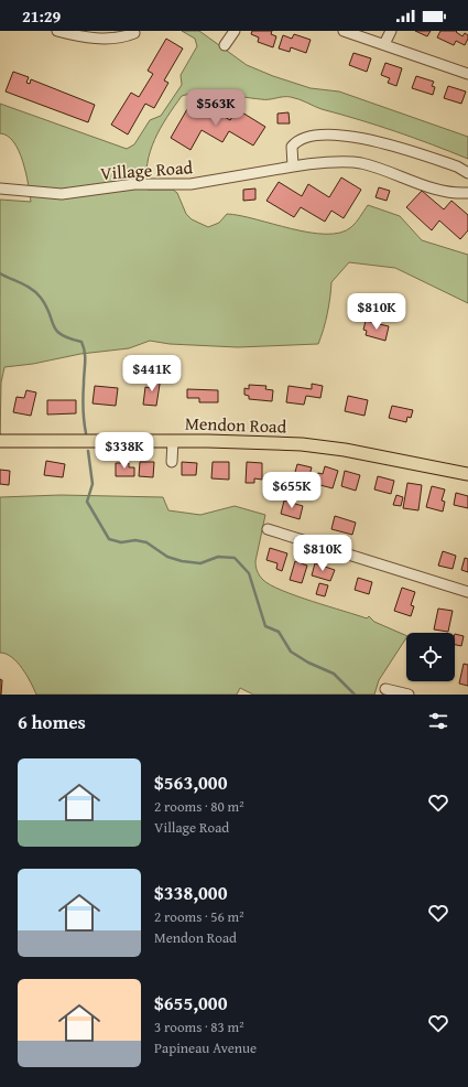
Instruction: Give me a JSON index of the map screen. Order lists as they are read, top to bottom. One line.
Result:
{"streets":{"main road":["Mendon Road"],"street":["Village Road"]},"page":{"status":"21:29","price":["$563K","$810K","$441K","$338K","$655K","$810K"],"heading":"6 homes","list":[{"name":"$563,000","note":"2 rooms · 80 m² · Village Road"},{"name":"$338,000","note":"2 rooms · 56 m² · Mendon Road"},{"name":"$655,000","note":"3 rooms · 83 m² · Papineau Avenue"}]}}
